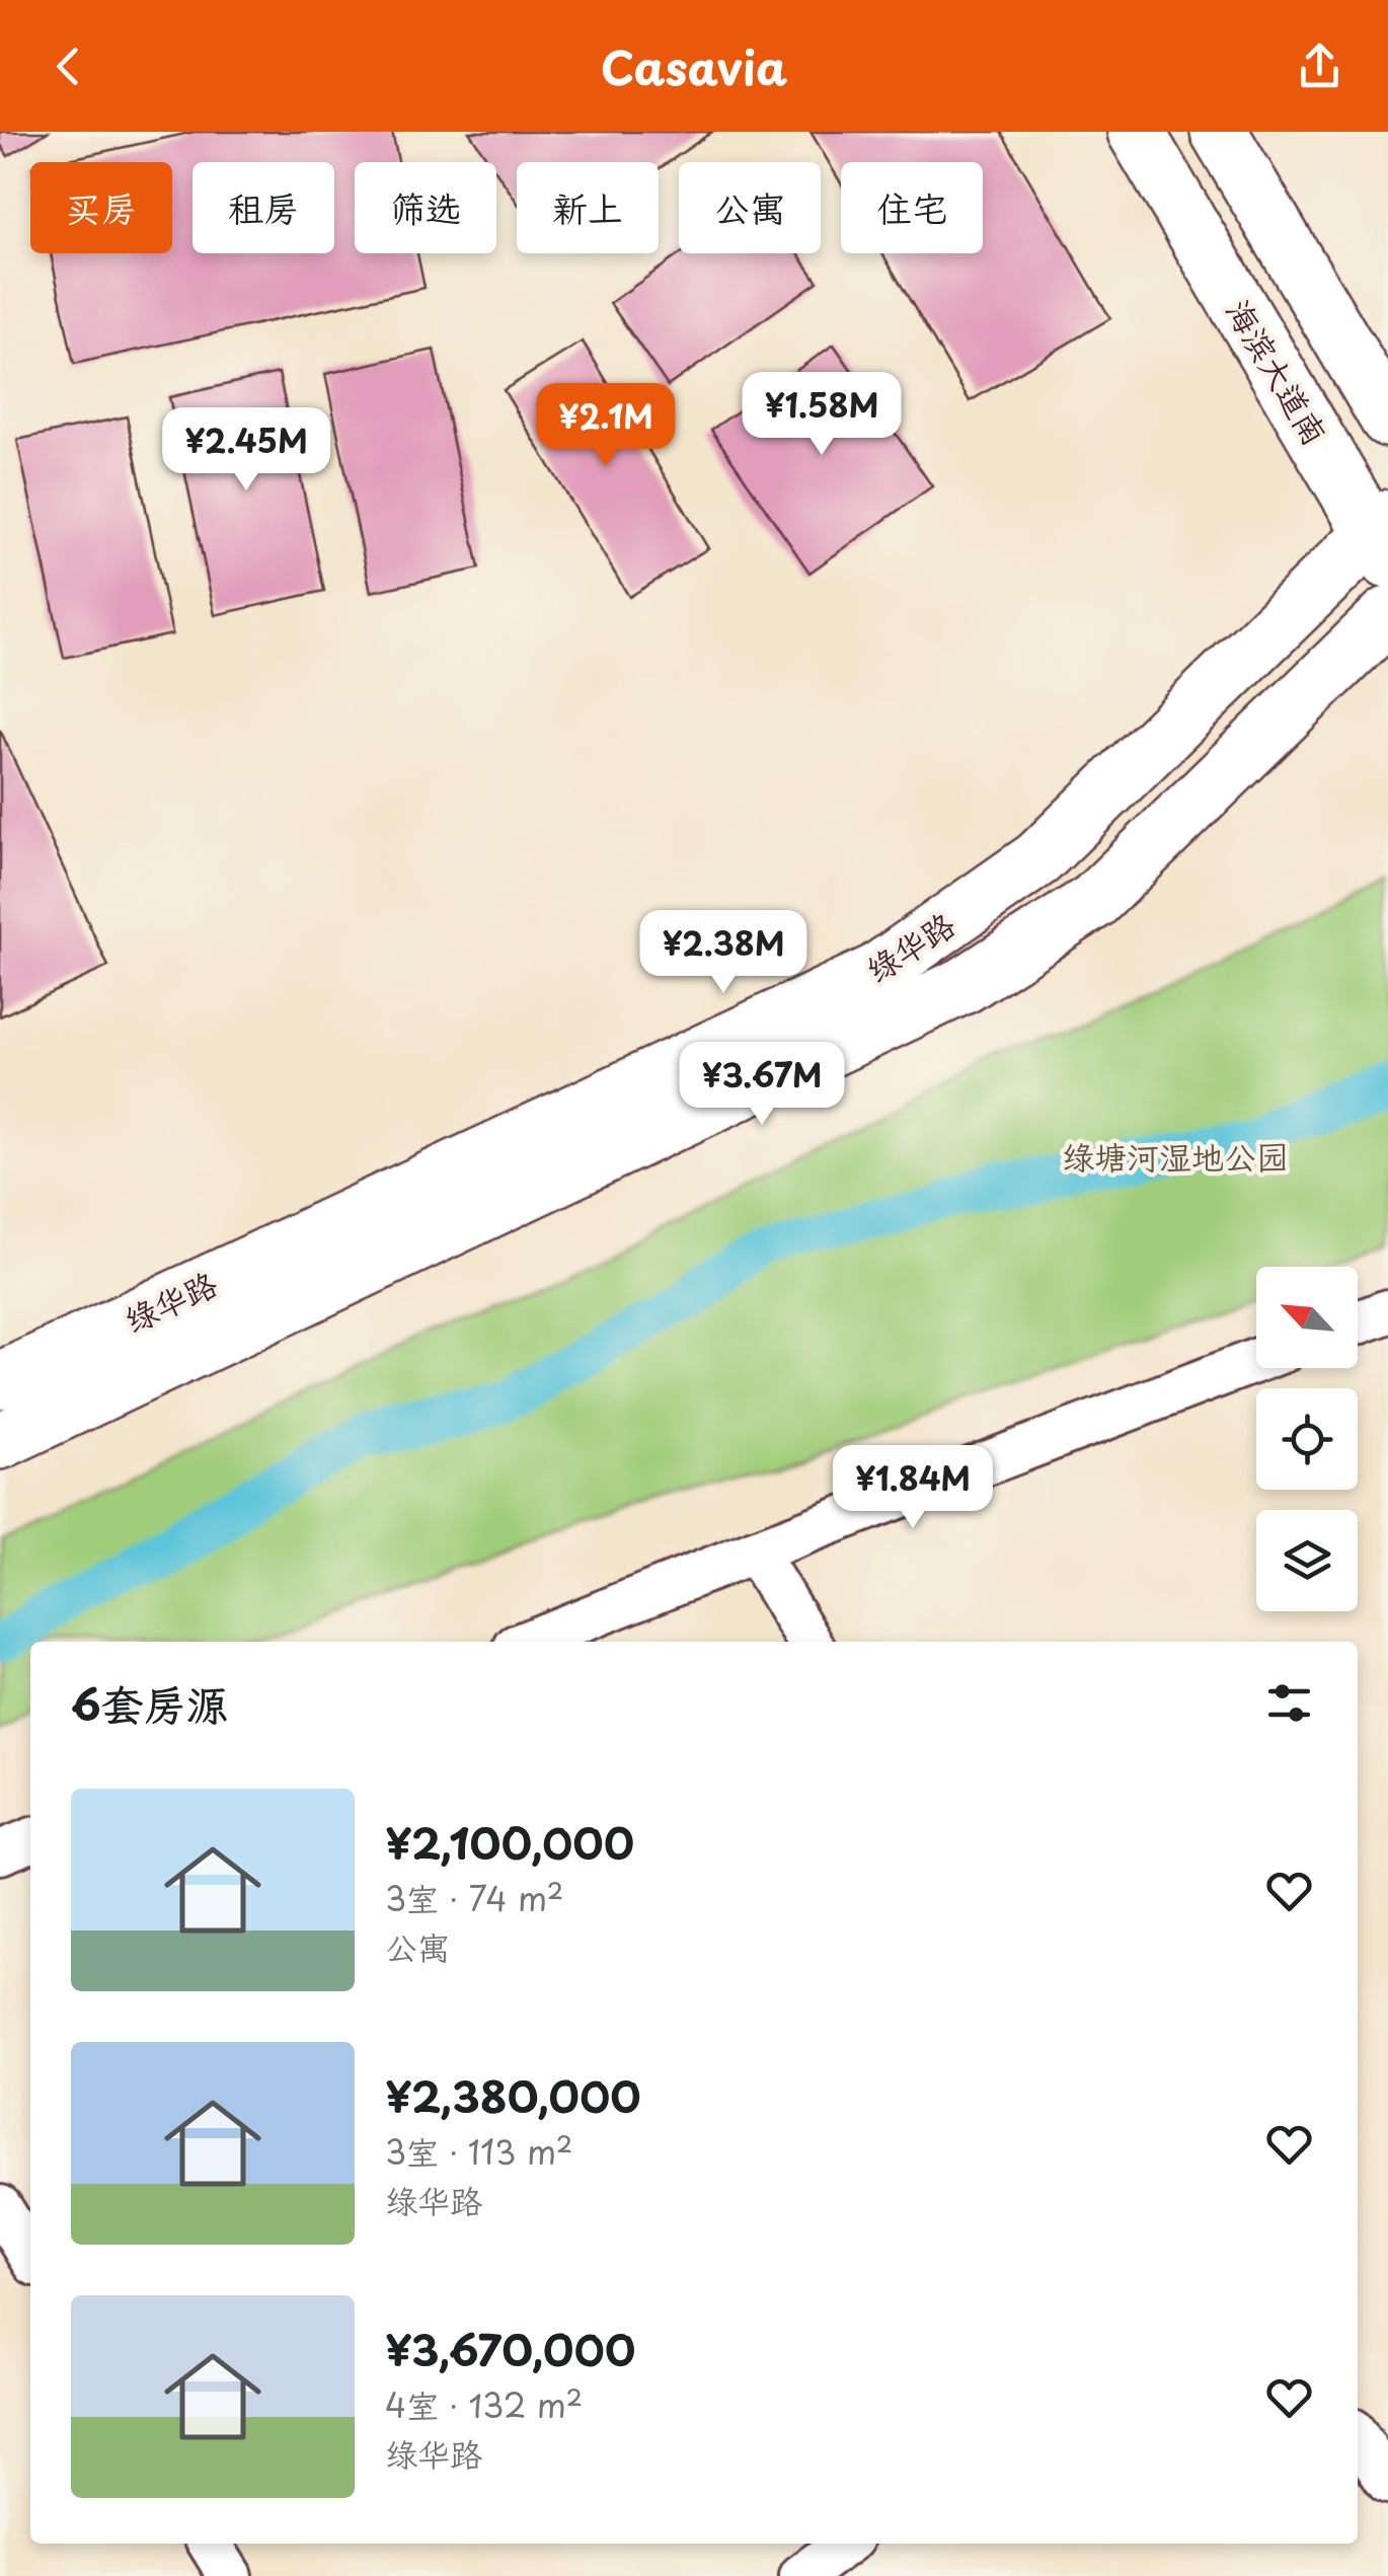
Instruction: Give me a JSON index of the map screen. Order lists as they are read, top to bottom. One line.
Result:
{"streets":{"main road":["海滨大道南","绿华路"]},"crossings":[["海滨大道南","绿华路"]],"parks":["绿塘河湿地公园"],"north":"top left","page":{"header":"Casavia","chip":["买房","租房","筛选","新上","公寓","住宅"],"price":["¥1.58M","¥2.1M","¥2.45M","¥2.38M","¥3.67M","¥1.84M"],"heading":"6套房源","list":[{"name":"¥2,100,000","note":"3室 · 74 m² · 公寓"},{"name":"¥2,380,000","note":"3室 · 113 m² · 绿华路"},{"name":"¥3,670,000","note":"4室 · 132 m² · 绿华路"}]}}
